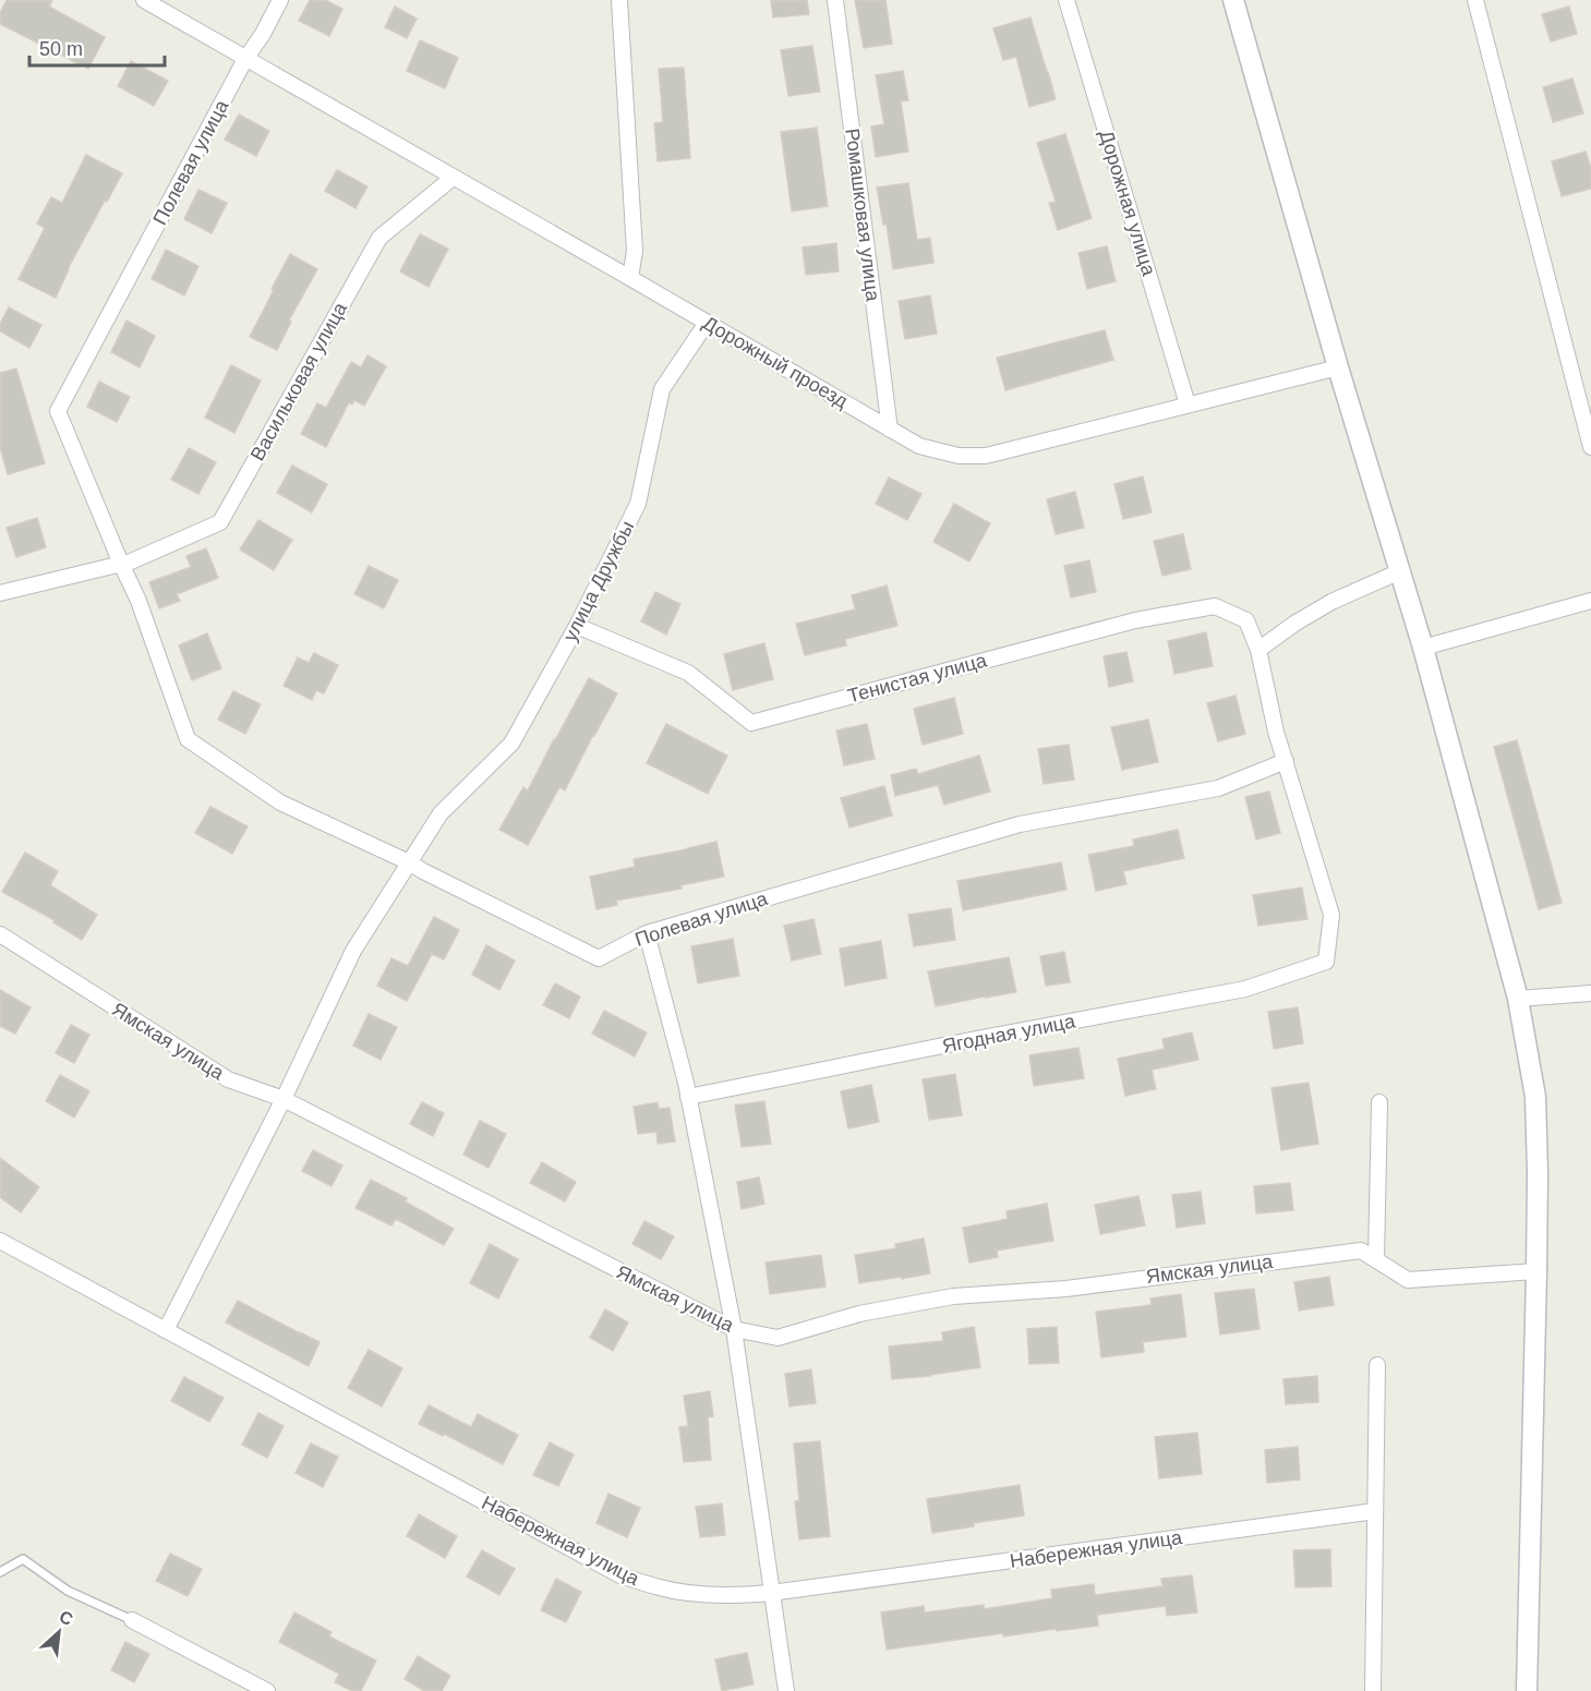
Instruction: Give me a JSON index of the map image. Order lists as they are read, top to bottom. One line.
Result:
{"streets":{"street":["Полевая улица","Дорожная улица","Ромашковая улица","Дорожный проезд","Васильковая улица","улица Дружбы","Тенистая улица","Ягодная улица","Ямская улица","Набережная улица"]},"crossings":[["Полевая улица","Дорожный проезд"],["Полевая улица","Васильковая улица"],["Полевая улица","улица Дружбы"],["Полевая улица","Ягодная улица"],["Дорожная улица","Дорожный проезд"],["Ромашковая улица","Дорожный проезд"],["Дорожный проезд","Васильковая улица"],["Дорожный проезд","улица Дружбы"],["улица Дружбы","Тенистая улица"],["улица Дружбы","Ямская улица"],["улица Дружбы","Набережная улица"]],"scale_bar":"50 m","north":"top right"}
